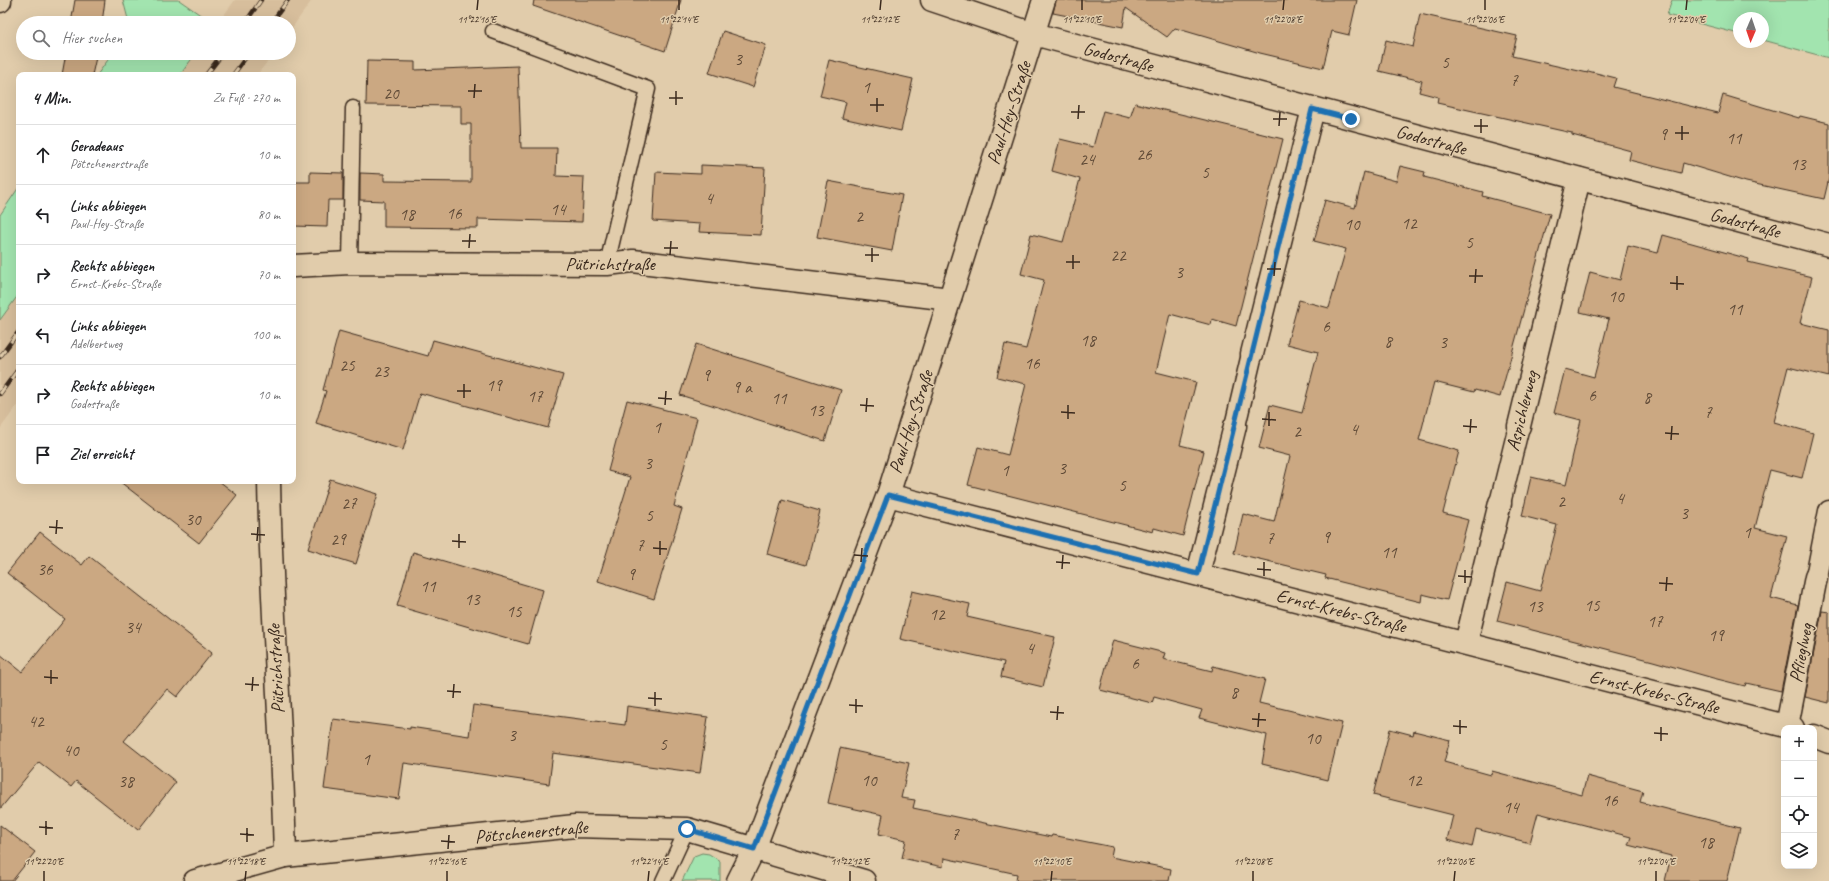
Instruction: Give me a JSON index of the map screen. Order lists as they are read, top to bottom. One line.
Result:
{"streets":{"street":["Godostraße","Paul-Hey-Straße","Pütrichstraße","Aspichlerweg","Ernst-Krebs-Straße","Pflieglweg","Pötschenerstraße"]},"crossings":[["Godostraße","Paul-Hey-Straße"],["Godostraße","Aspichlerweg"],["Paul-Hey-Straße","Pütrichstraße"],["Paul-Hey-Straße","Ernst-Krebs-Straße"],["Paul-Hey-Straße","Pötschenerstraße"],["Pütrichstraße","Pötschenerstraße"],["Aspichlerweg","Ernst-Krebs-Straße"]],"house_numbers":["3","5","7","1","20","9","11","26","24","13","5","4","14","16","18","2","12","10","5","22","3","10","11","6","18","8","3","16","25","23","9","19","9 a","6","17","8","11","13","7","1","4","2","3","3","1","5","4","2","27","3","5","30","1","9","7","29","7","11","36","9","11","13","15","13","15","12","17","34","19","4","6","8","42","3","10","5","40","1","10","12","38","16","14","7","18"],"north":"bottom","page":{"search":"Hier suchen","heading":["4 Min.","Zu Fuß · 270 m"],"list":[["Geradeaus","Pötschenerstraße","10 m"],["Links abbiegen","Paul-Hey-Straße","80 m"],["Rechts abbiegen","Ernst-Krebs-Straße","70 m"],["Links abbiegen","Adelbertweg","100 m"],["Rechts abbiegen","Godostraße","10 m"],"Ziel erreicht"],"map_buttons":["+","−"]},"coordinates":["11°22'16\"E","11°22'14\"E","11°22'12\"E","11°22'10\"E","11°22'08\"E","11°22'06\"E","11°22'04\"E","11°22'20\"E","11°22'18\"E"]}
